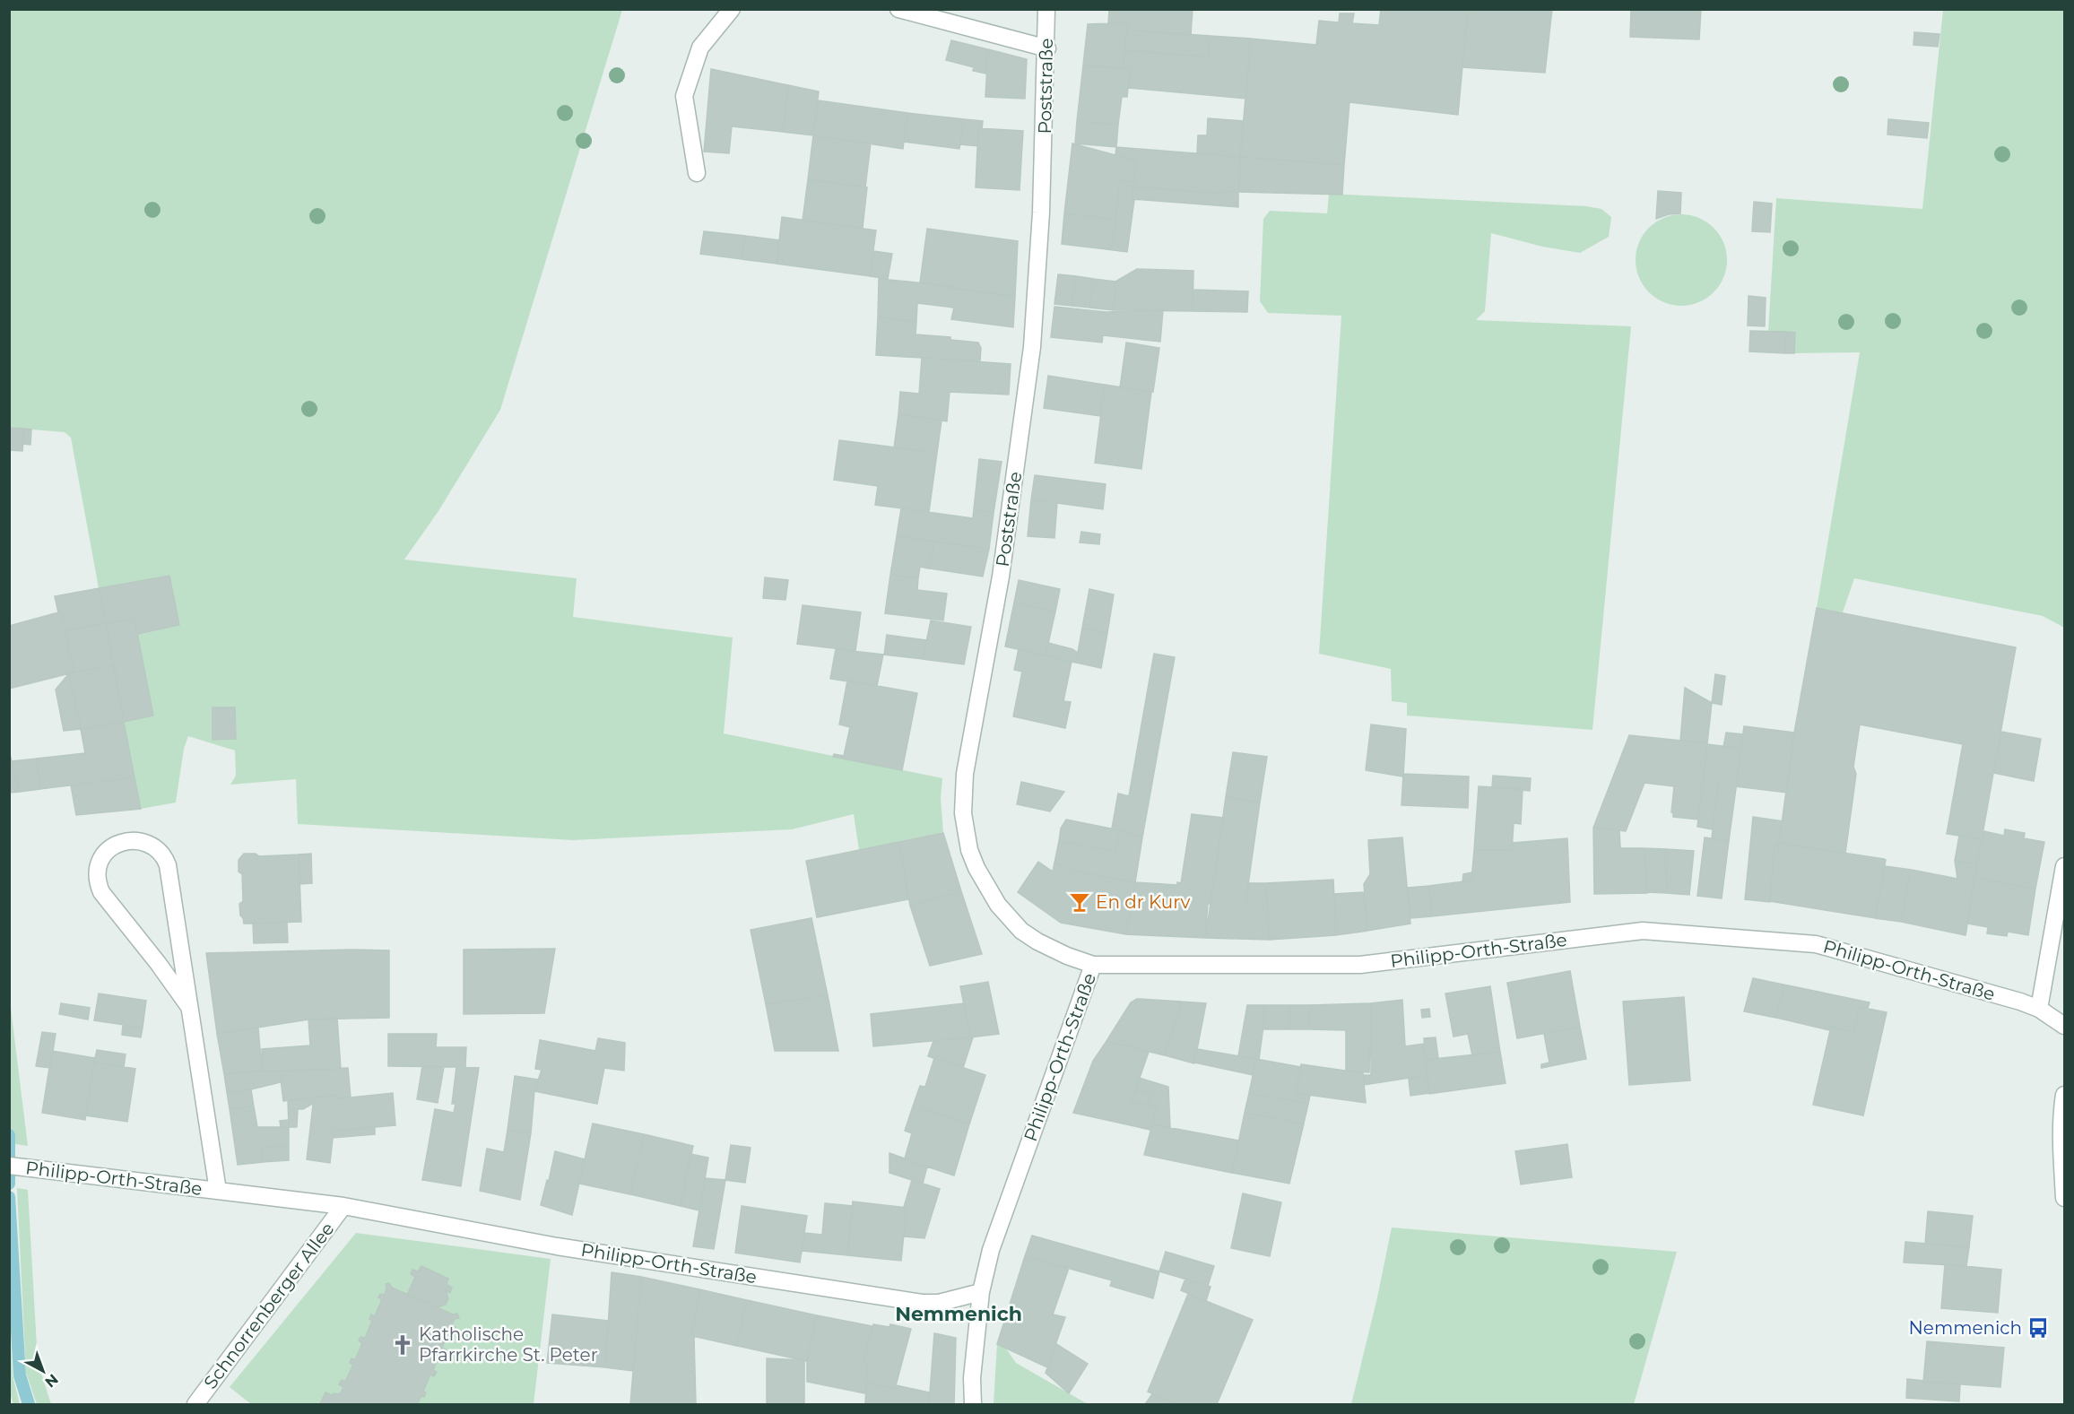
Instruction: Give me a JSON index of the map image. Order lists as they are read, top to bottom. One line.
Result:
{"streets":{"street":["Poststraße","Philipp-Orth-Straße","Schnorrenberger Allee"]},"crossings":[["Poststraße","Philipp-Orth-Straße"],["Philipp-Orth-Straße","Schnorrenberger Allee"]],"districts":["Nemmenich"],"places":{"bar":["En dr Kurv"],"bus stop":["Nemmenich"],"church":["Katholische Pfarrkirche St. Peter"]},"north":"bottom right"}
